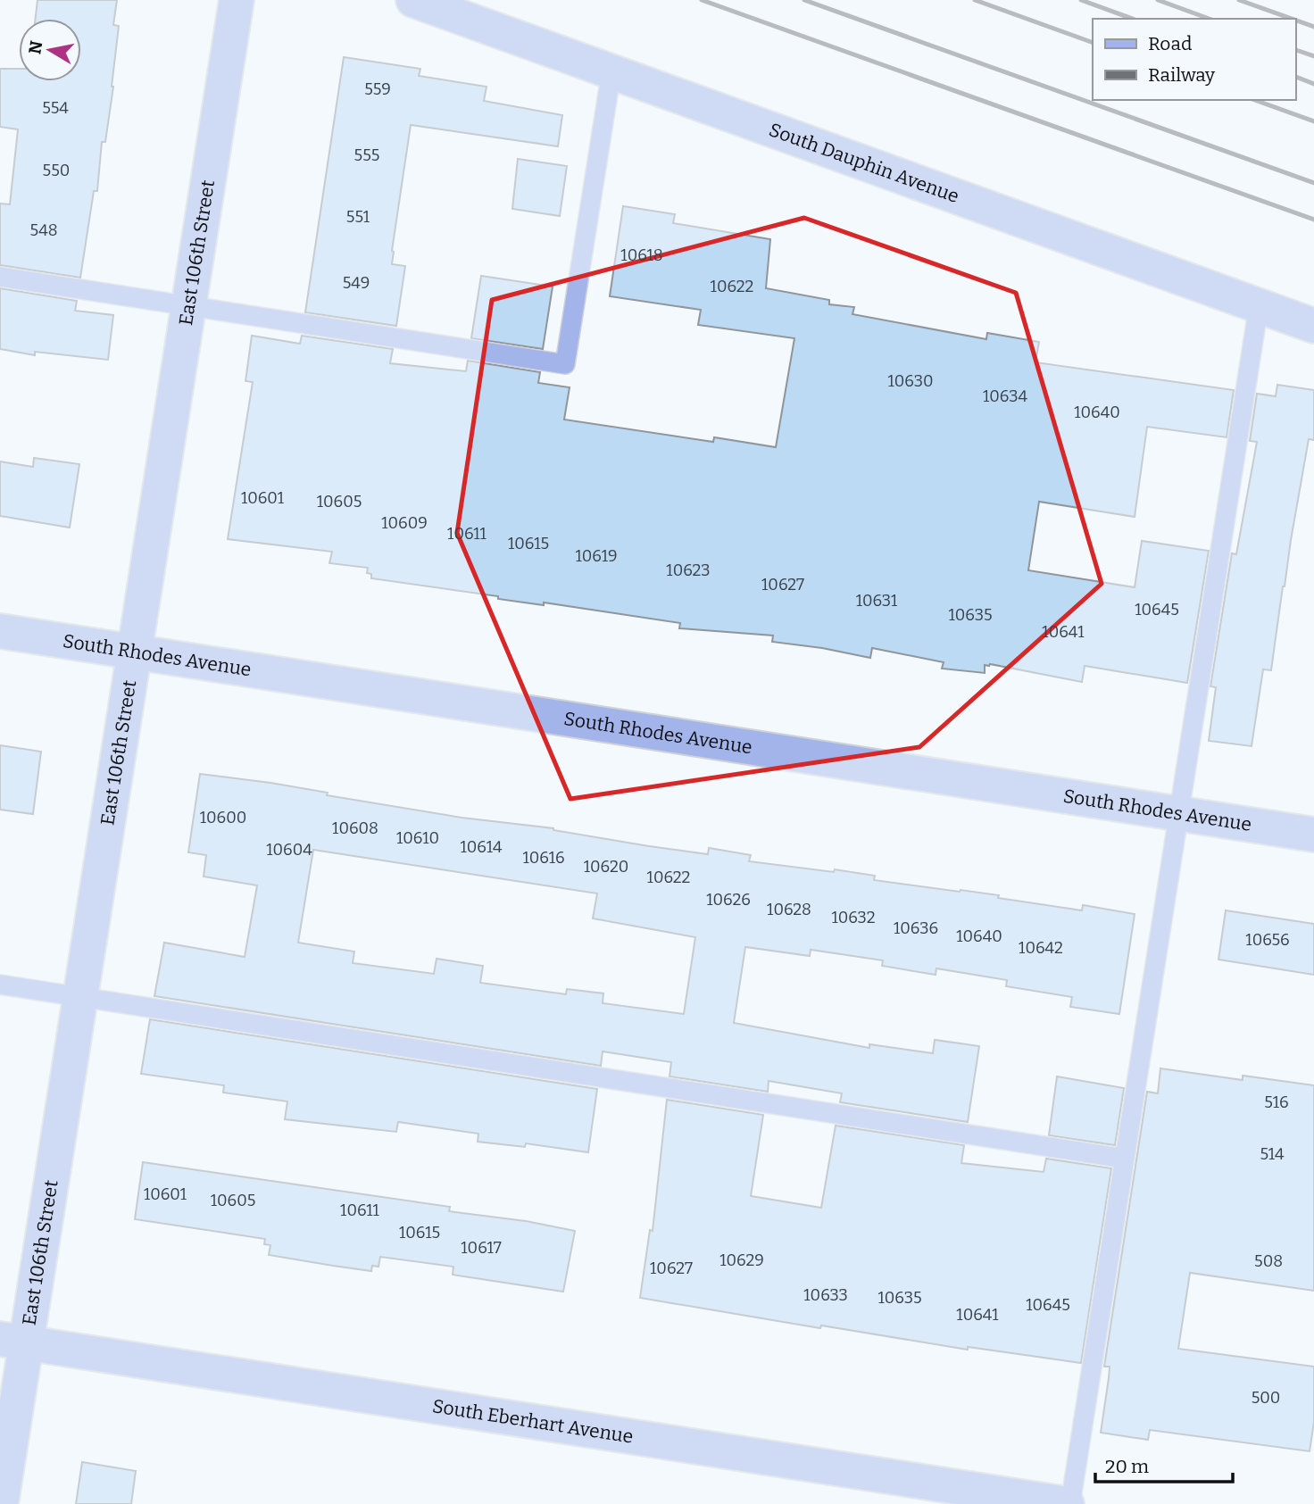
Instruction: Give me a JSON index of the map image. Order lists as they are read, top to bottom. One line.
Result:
{"streets":{"street":["South Dauphin Avenue","East 106th Street","South Rhodes Avenue","South Eberhart Avenue"]},"crossings":[["East 106th Street","South Rhodes Avenue"],["East 106th Street","South Eberhart Avenue"]],"house_numbers":["559","554","555","550","551","548","10618","549","10622","10630","10634","10640","10601","10605","10609","10611","10615","10619","10623","10627","10631","10645","10635","10641","10600","10608","10610","10614","10604","10616","10620","10622","10626","10628","10632","10636","10640","10656","10642","516","514","10601","10605","10611","10615","10617","10629","508","10627","10633","10635","10645","10641","500"],"legend":["Road","Railway"],"scale_bar":"20 m","north":"left"}
